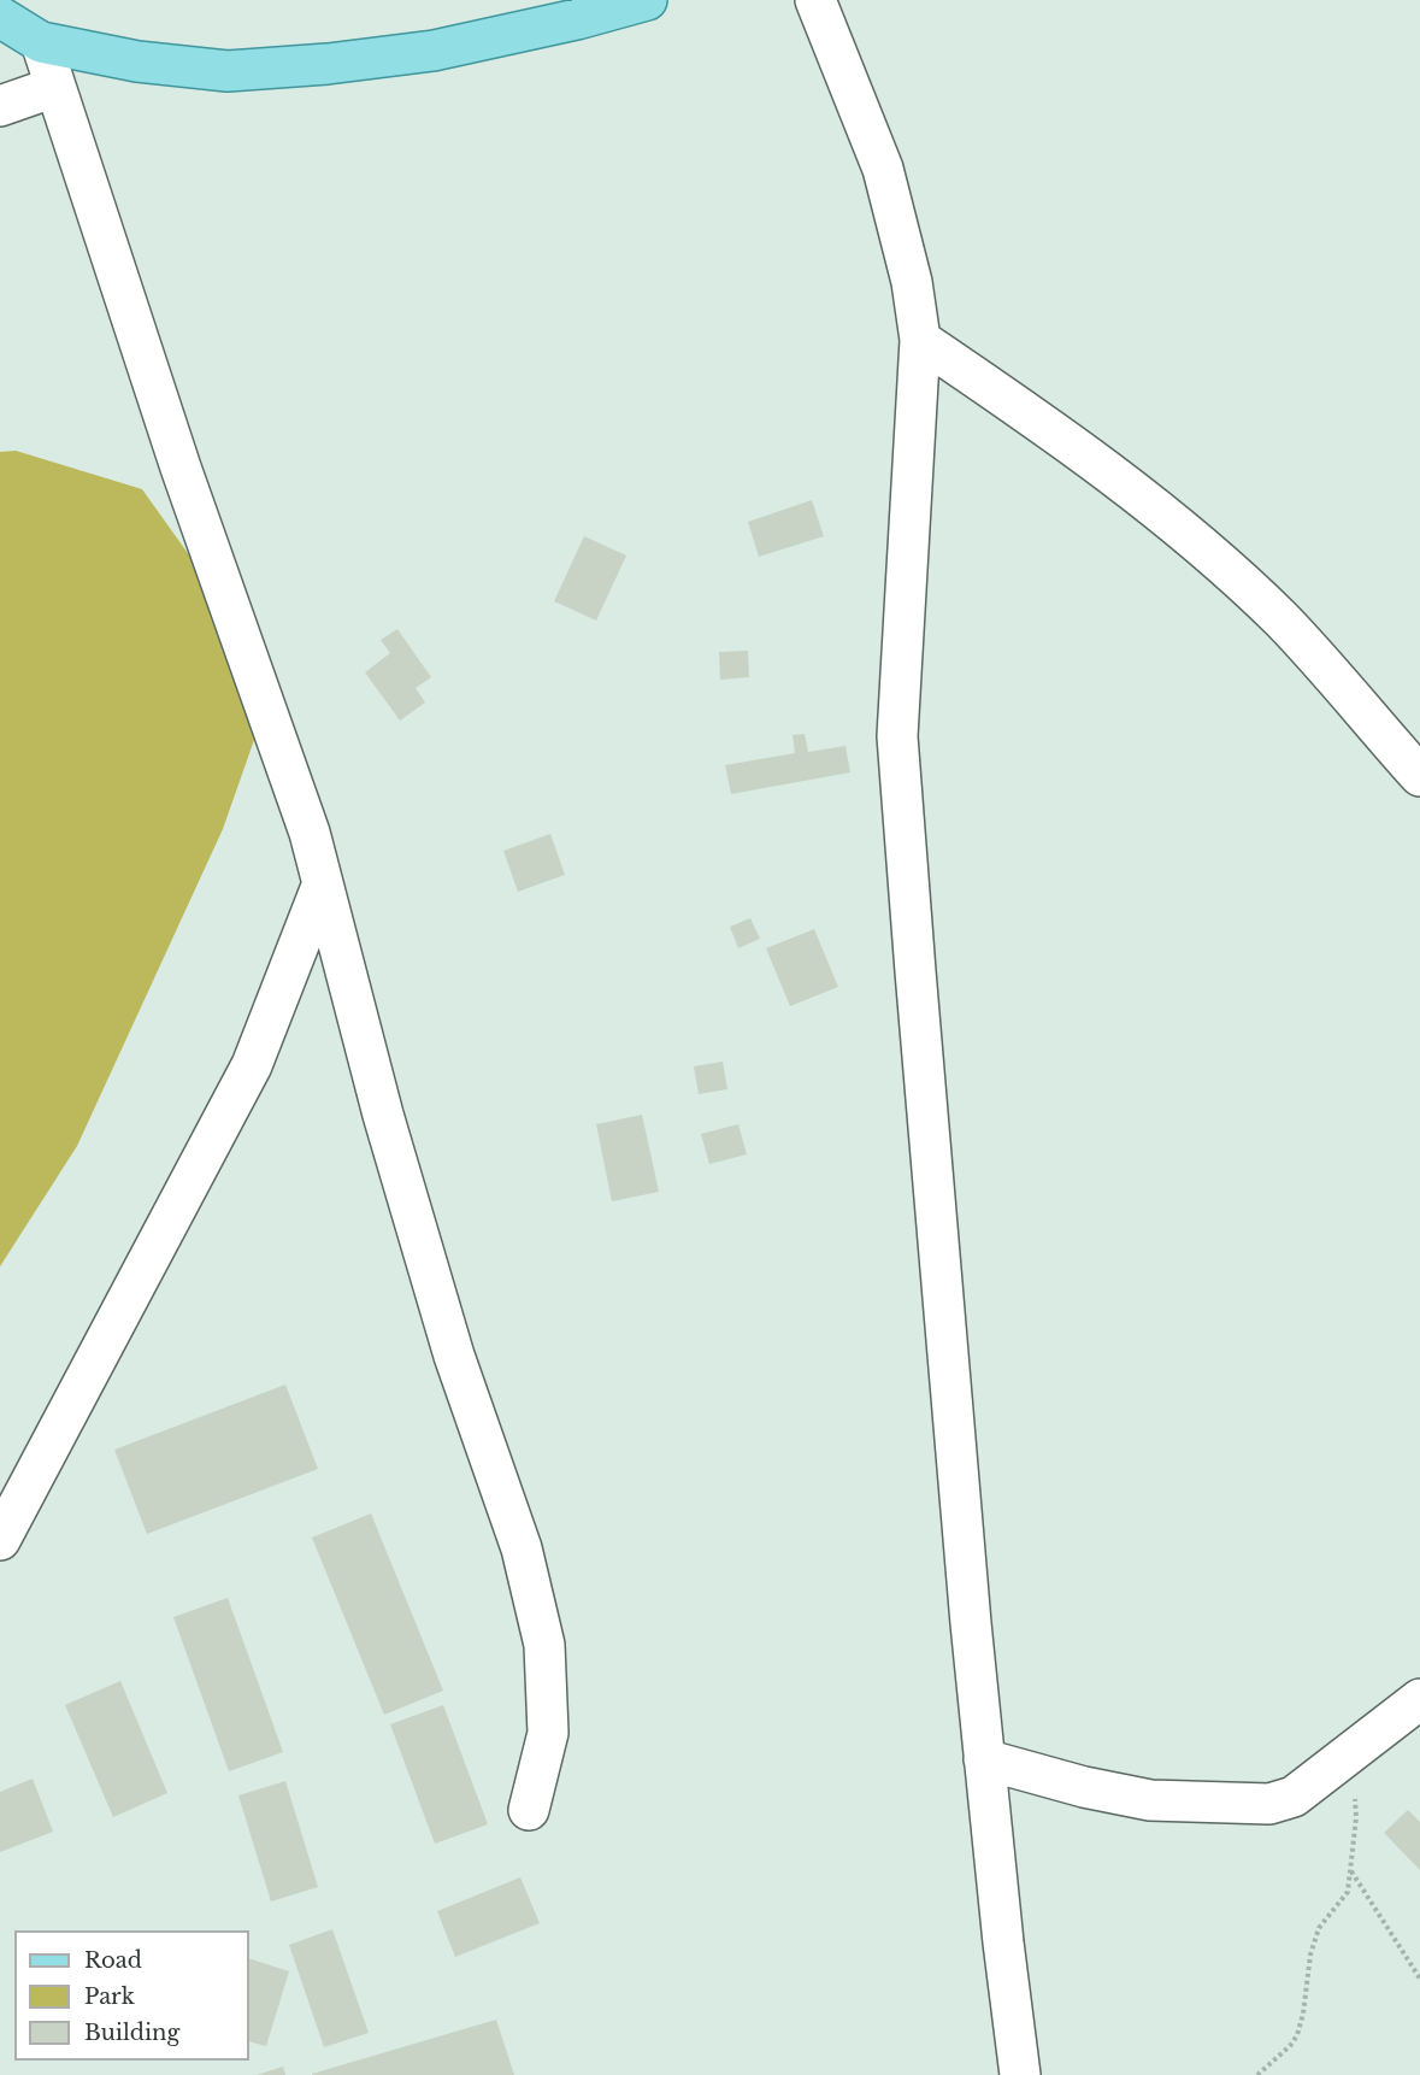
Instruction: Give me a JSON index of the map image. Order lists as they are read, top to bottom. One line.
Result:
{"legend":["Road","Park","Building"]}
